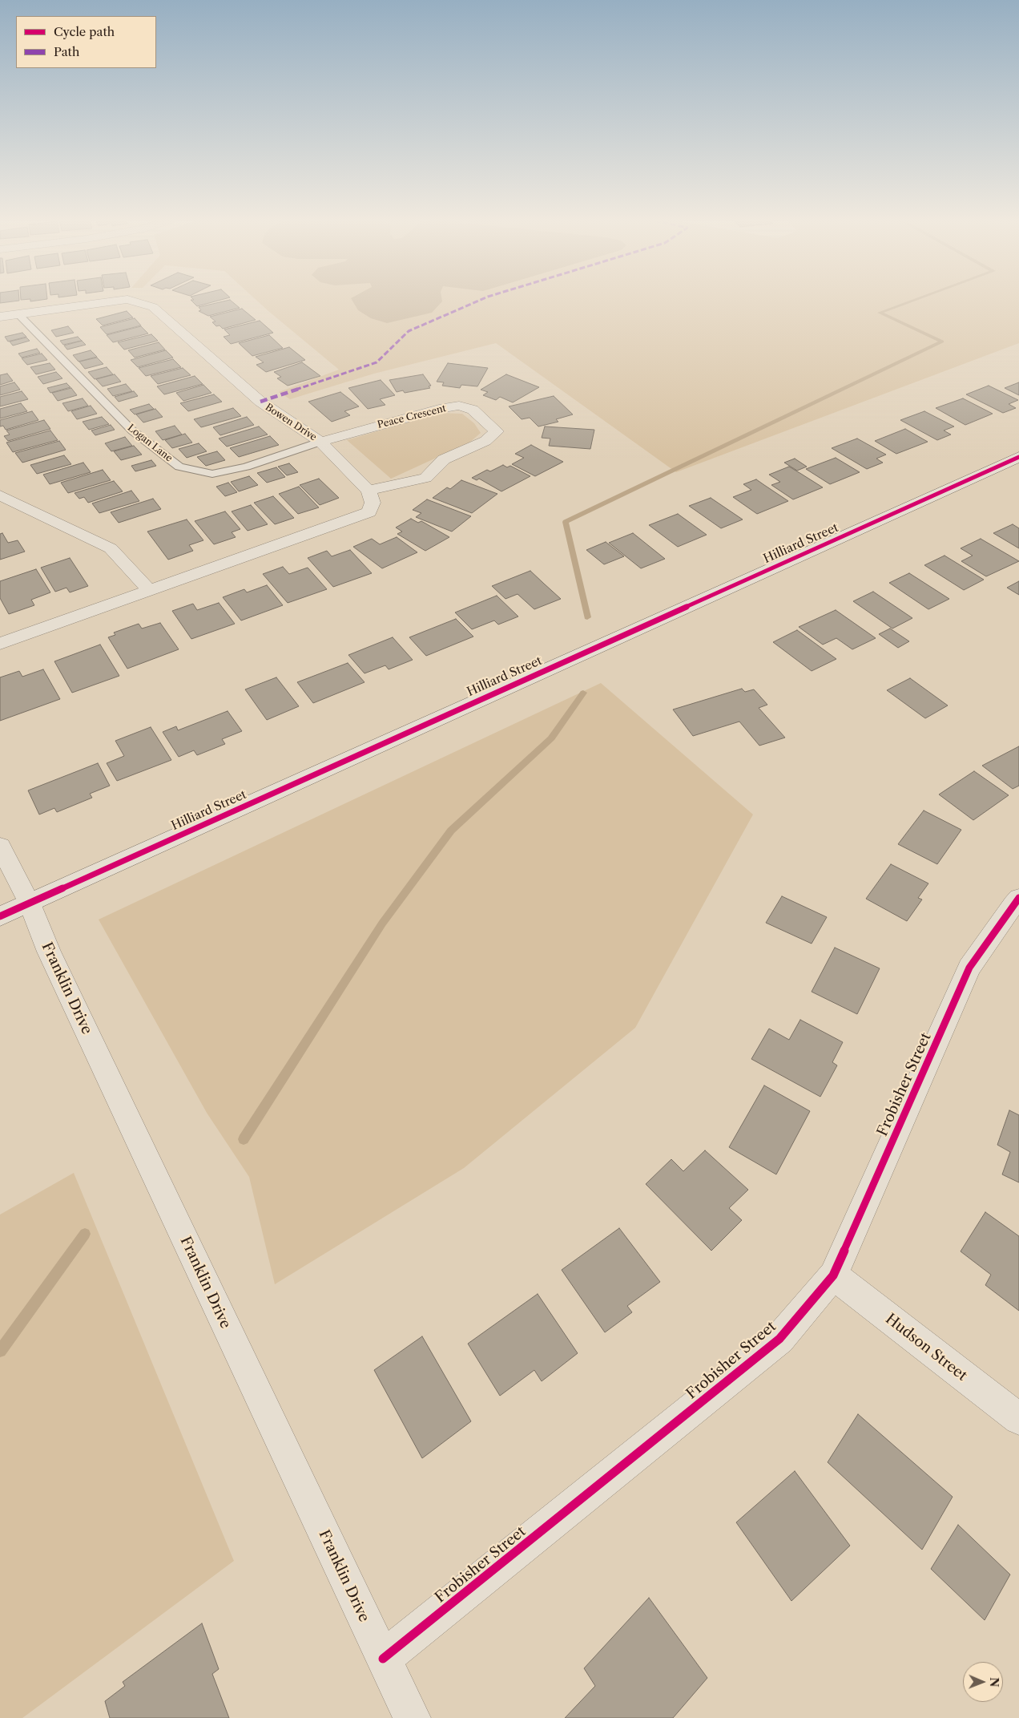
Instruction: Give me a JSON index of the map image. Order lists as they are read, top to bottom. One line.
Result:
{"streets":{"street":["Peace Crescent","Bowen Drive","Hilliard Street","Franklin Drive","Frobisher Street","Hudson Street"],"lane":["Logan Lane"]},"crossings":[["Peace Crescent","Bowen Drive"],["Peace Crescent","Logan Lane"],["Bowen Drive","Logan Lane"],["Hilliard Street","Franklin Drive"],["Franklin Drive","Frobisher Street"],["Frobisher Street","Hudson Street"]],"legend":["Cycle path","Path"],"north":"right"}
